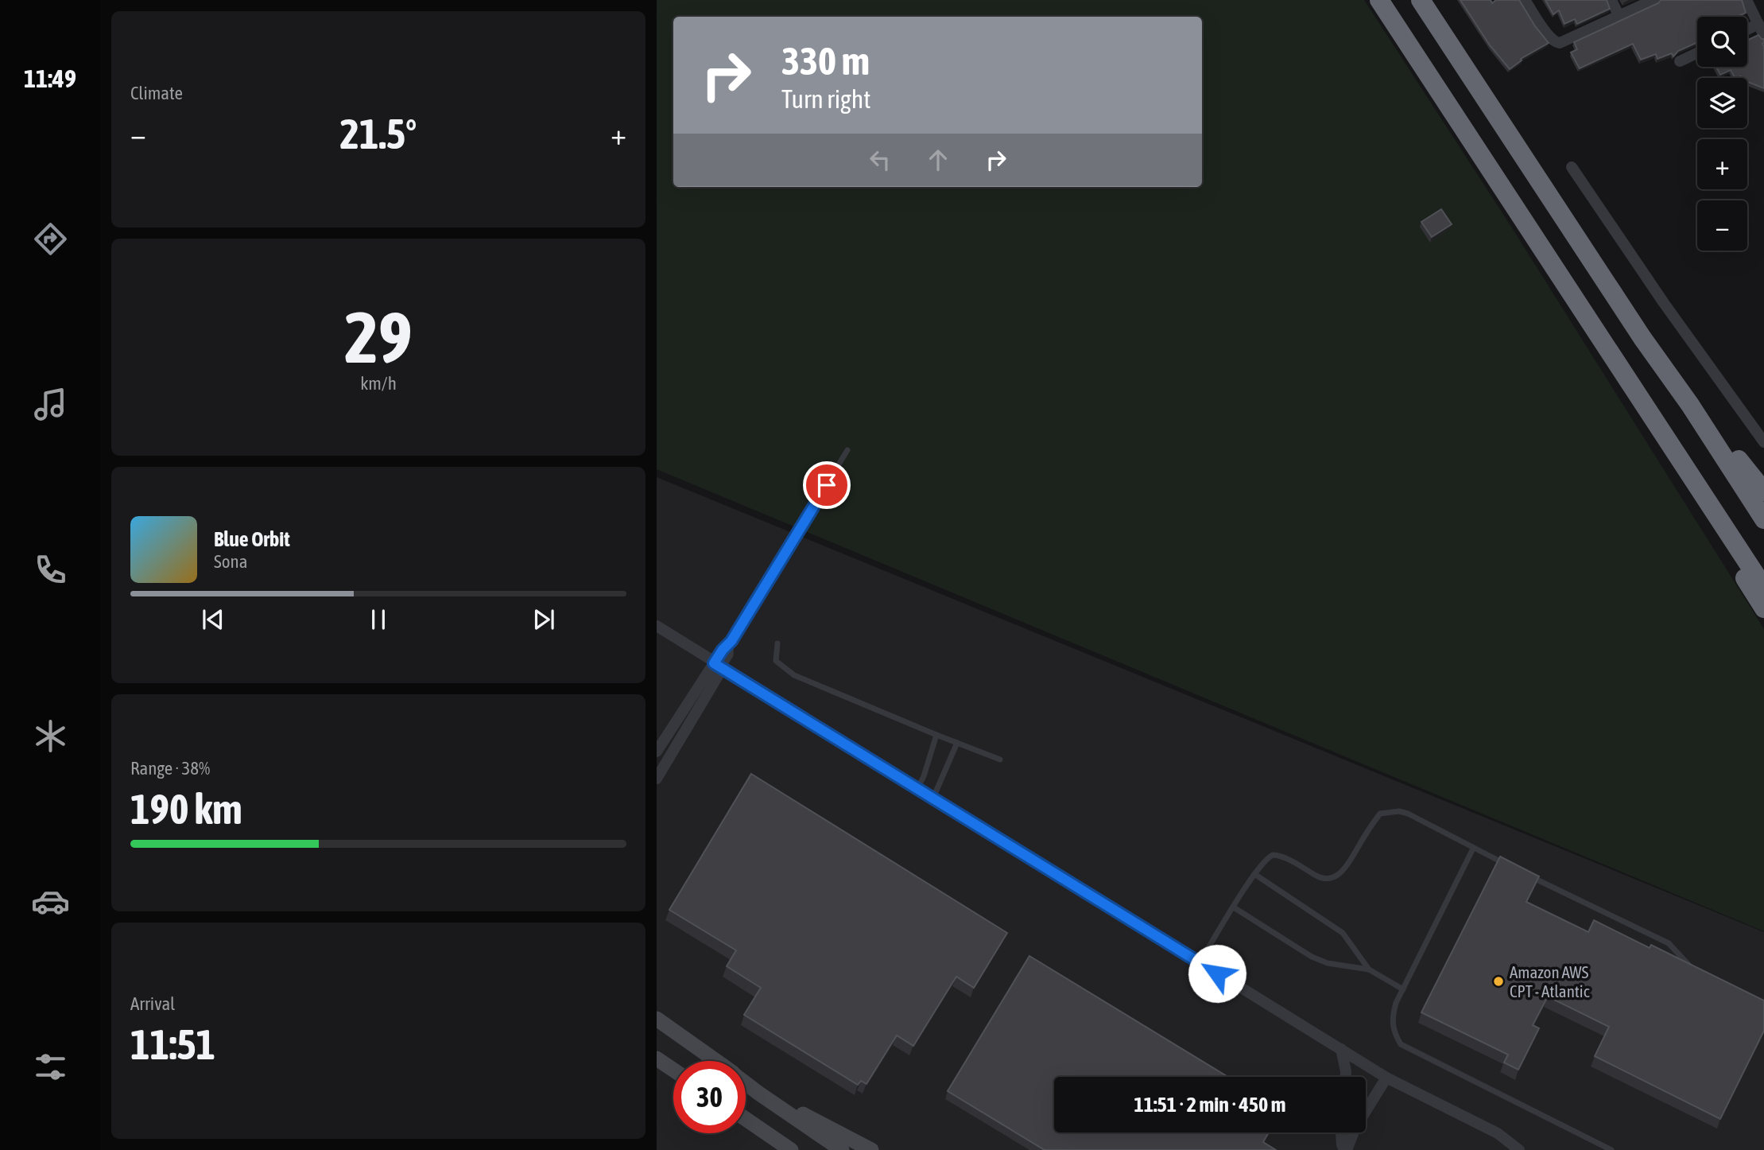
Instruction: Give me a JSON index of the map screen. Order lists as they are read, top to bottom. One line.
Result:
{"places":["Amazon AWS CPT - Atlantic"],"page":{"tabs":"11:49","tile":["Climate",["29","km/h"],["Range · 38%","190 km"],["Arrival","11:51"]],"map_buttons":["+","−"],"turn":["330 m","Turn right"],"heat":["−","21.5°","+"],"song":["Blue Orbit","Sona"],"limit":"30","trip":"11:51 · 2 min · 450 m"}}
